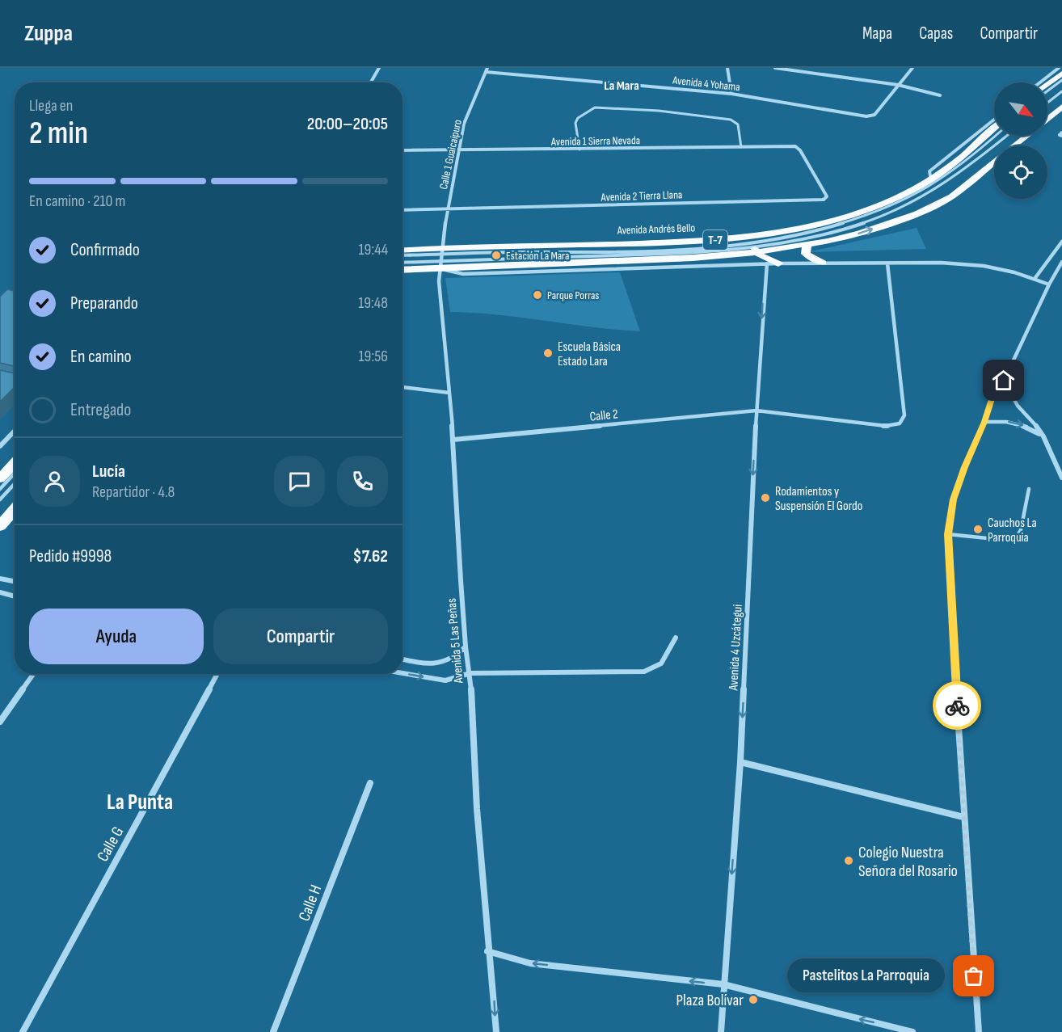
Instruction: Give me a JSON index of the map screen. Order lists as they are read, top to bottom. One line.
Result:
{"streets":{"highway":["Avenida Andrés Bello","T-7"],"street":["Avenida 4 Yohama","Avenida 1 Sierra Nevada","Calle 1 Guaicaipuro","Avenida 2 Tierra Llana","Calle 2","Avenida 5 Las Peñas","Avenida 4 Uzcátegui","Calle G","Calle H"]},"crossings":[["Avenida 4 Yohama","Calle 1 Guaicaipuro"],["Avenida 1 Sierra Nevada","Calle 1 Guaicaipuro"],["Avenida 1 Sierra Nevada","Avenida 2 Tierra Llana"],["Calle 1 Guaicaipuro","Avenida 2 Tierra Llana"],["Calle 1 Guaicaipuro","Avenida Andrés Bello"],["Calle 1 Guaicaipuro","Avenida 5 Las Peñas"],["Avenida Andrés Bello","Avenida 5 Las Peñas"],["T-7","Avenida 5 Las Peñas"],["Calle 2","Avenida 5 Las Peñas"],["Calle 2","Avenida 4 Uzcátegui"]],"one_way":["Avenida 4 Uzcátegui"],"districts":["La Mara","La Punta"],"places":["Estación La Mara","Parque Porras","Escuela Básica Estado Lara","Rodamientos y Suspensión El Gordo","Cauchos La Parroquia","Colegio Nuestra Señora del Rosario","Pastelitos La Parroquia","Plaza Bolívar"],"north":"bottom right","page":{"header":"Zuppa","nav":["Mapa","Capas","Compartir"],"heading":["2 min","Llega en","20:00–20:05"],"panel":["Lucía","Repartidor · 4.8","Pedido #9998","$7.62"],"bar":"En camino · 210 m","list":[["Confirmado","19:44"],["Preparando","19:48"],["En camino","19:56"],"Entregado"],"buttons":["Ayuda","Compartir"],"bubble":"Pastelitos La Parroquia"}}
